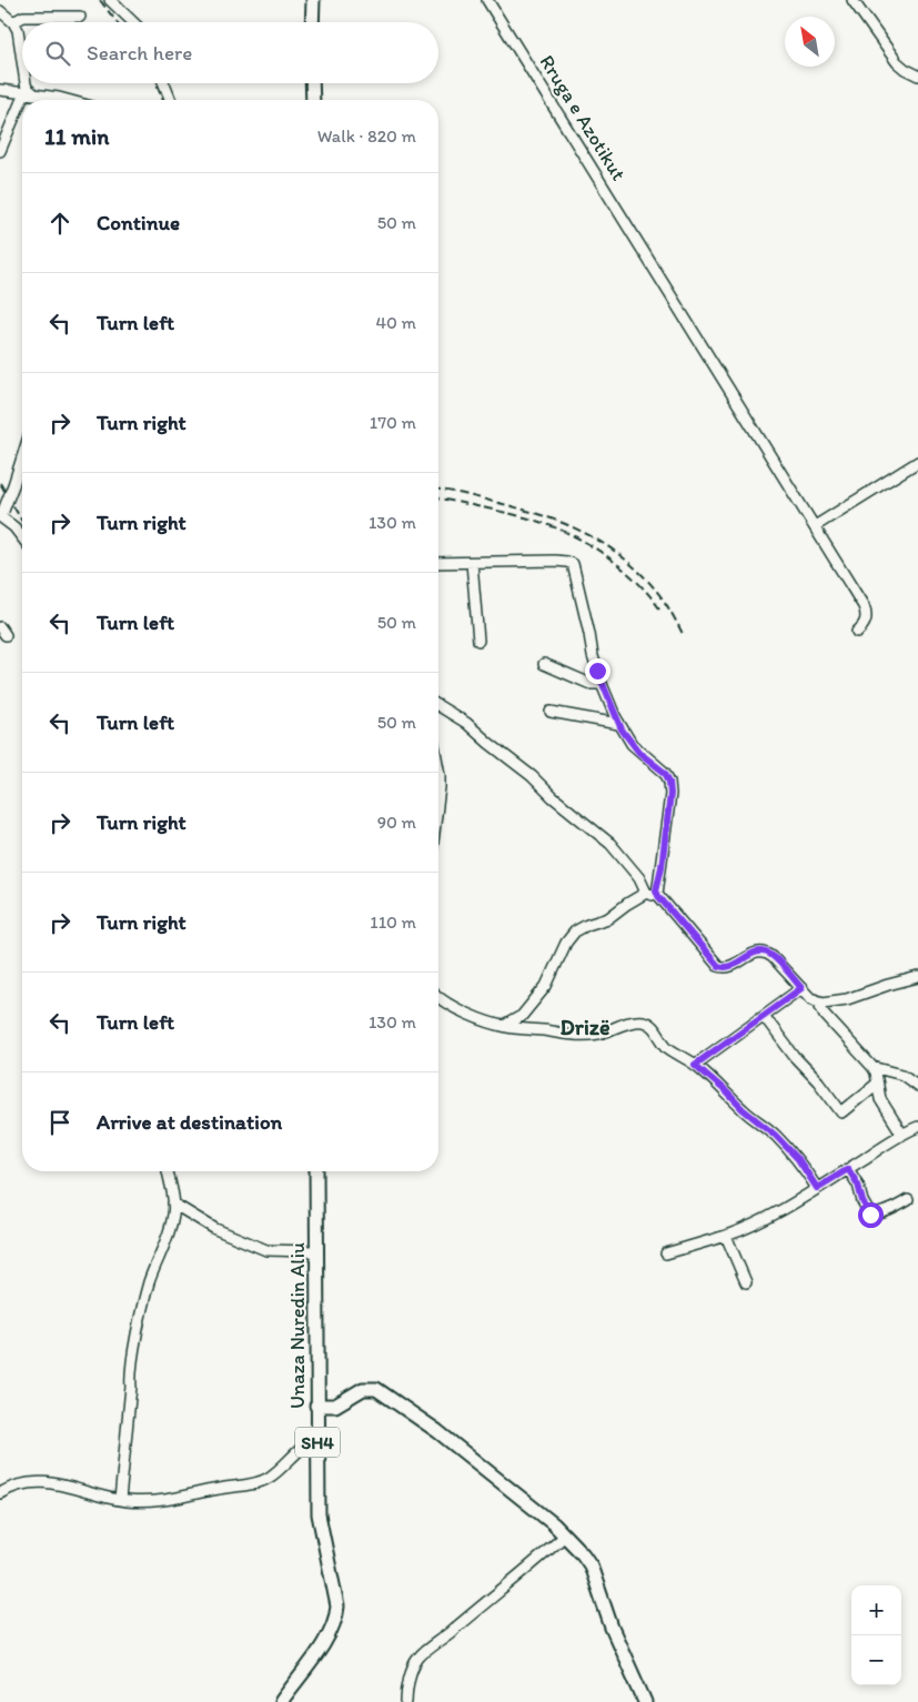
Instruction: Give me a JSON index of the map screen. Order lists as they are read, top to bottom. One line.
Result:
{"streets":{"main road":["Unaza Nuredin Aliu","SH4"],"street":["Rruga e Azotikut"]},"districts":["Drizë"],"north":"top left","page":{"search":"Search here","heading":["11 min","Walk · 820 m"],"list":[["Continue","50 m"],["Turn left","40 m"],["Turn right","170 m"],["Turn right","130 m"],["Turn left","50 m"],["Turn left","50 m"],["Turn right","90 m"],["Turn right","110 m"],["Turn left","130 m"],"Arrive at destination"],"map_buttons":["+","−"]}}
